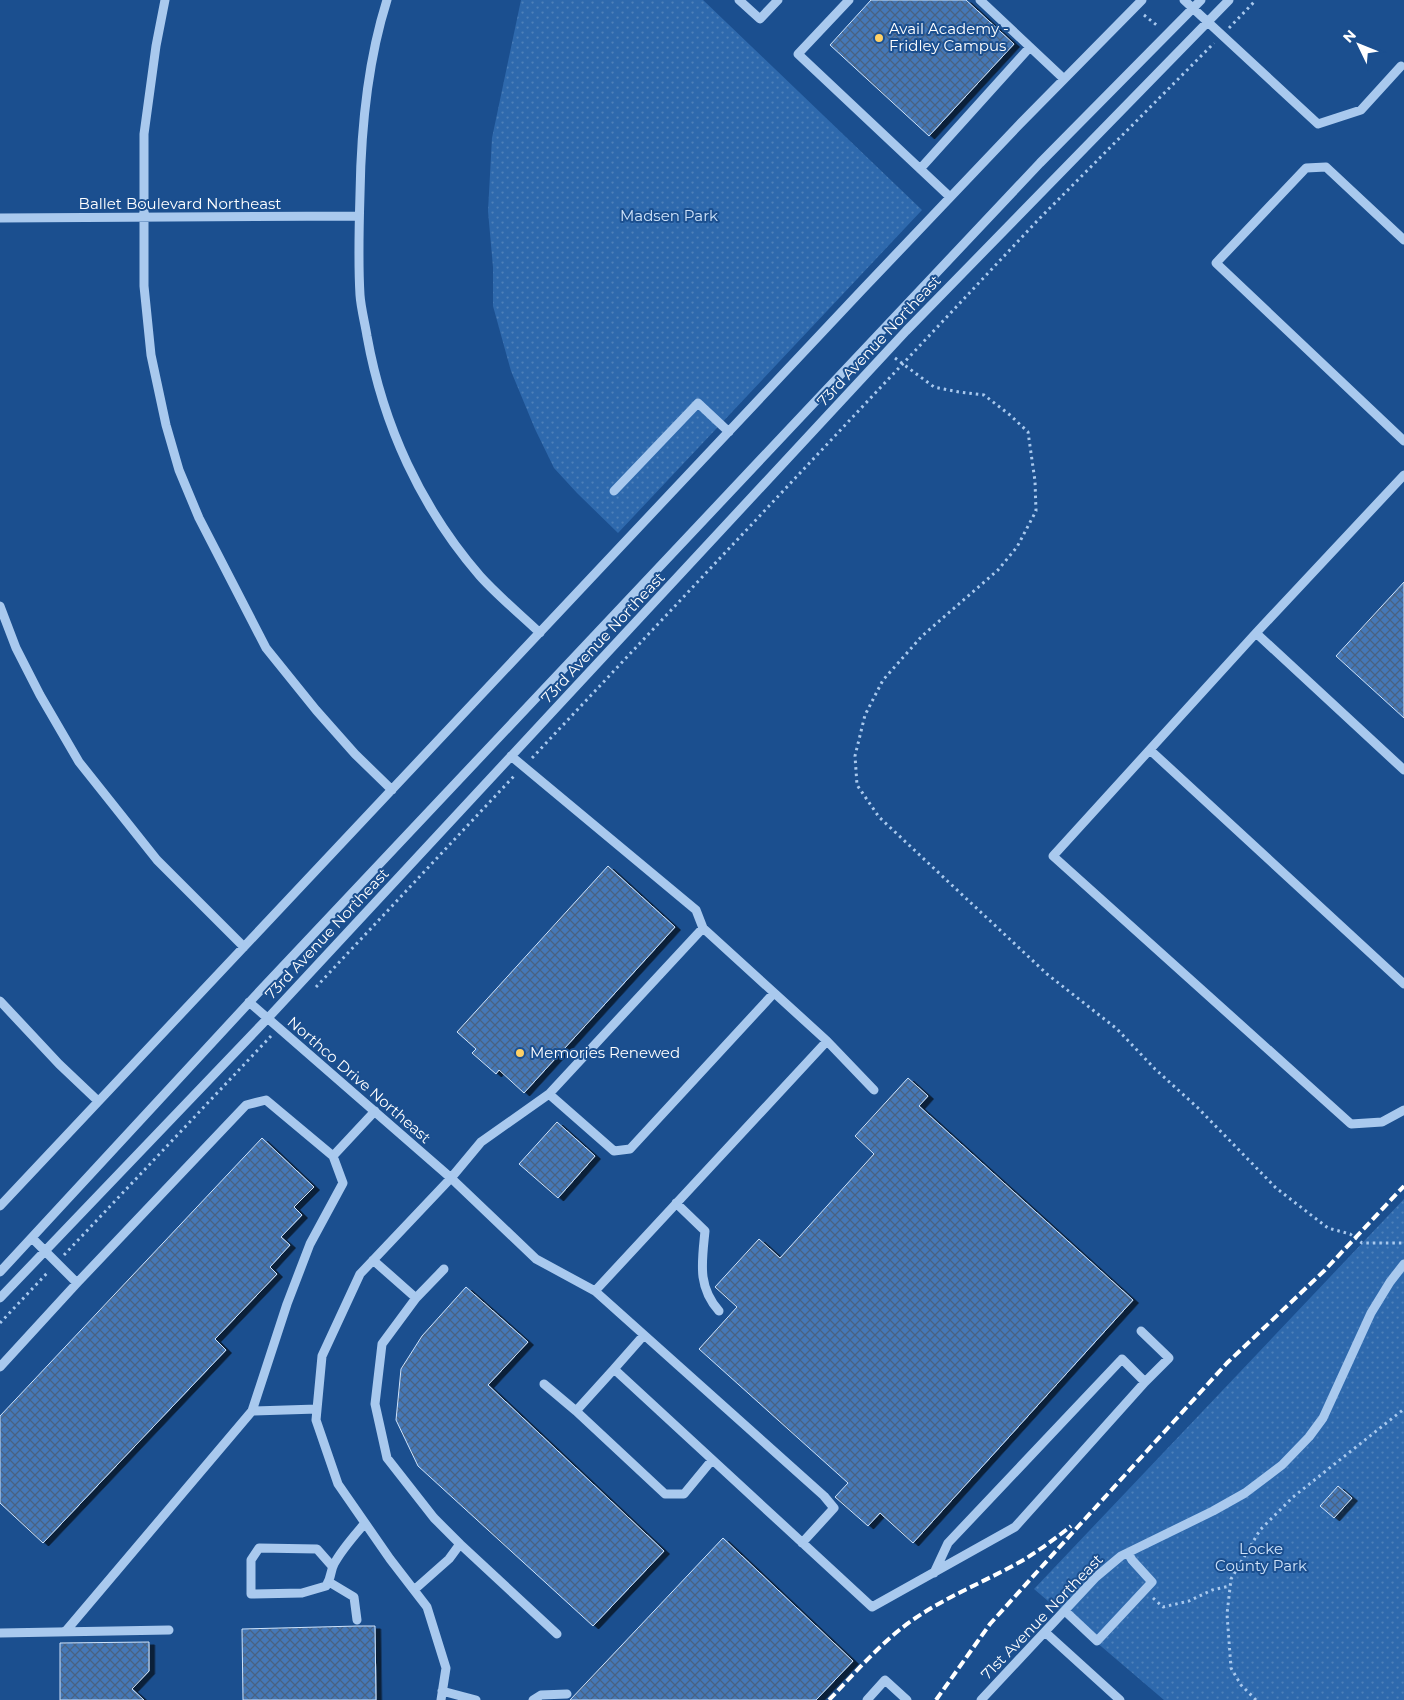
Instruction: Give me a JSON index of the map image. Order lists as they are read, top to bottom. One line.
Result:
{"streets":{"street":["Ballet Boulevard Northeast","73rd Avenue Northeast","Northco Drive Northeast","71st Avenue Northeast"]},"crossings":[["73rd Avenue Northeast","Northco Drive Northeast"]],"parks":["Madsen Park","Locke County Park"],"places":["Avail Academy - Fridley Campus","Memories Renewed"],"north":"top left"}
